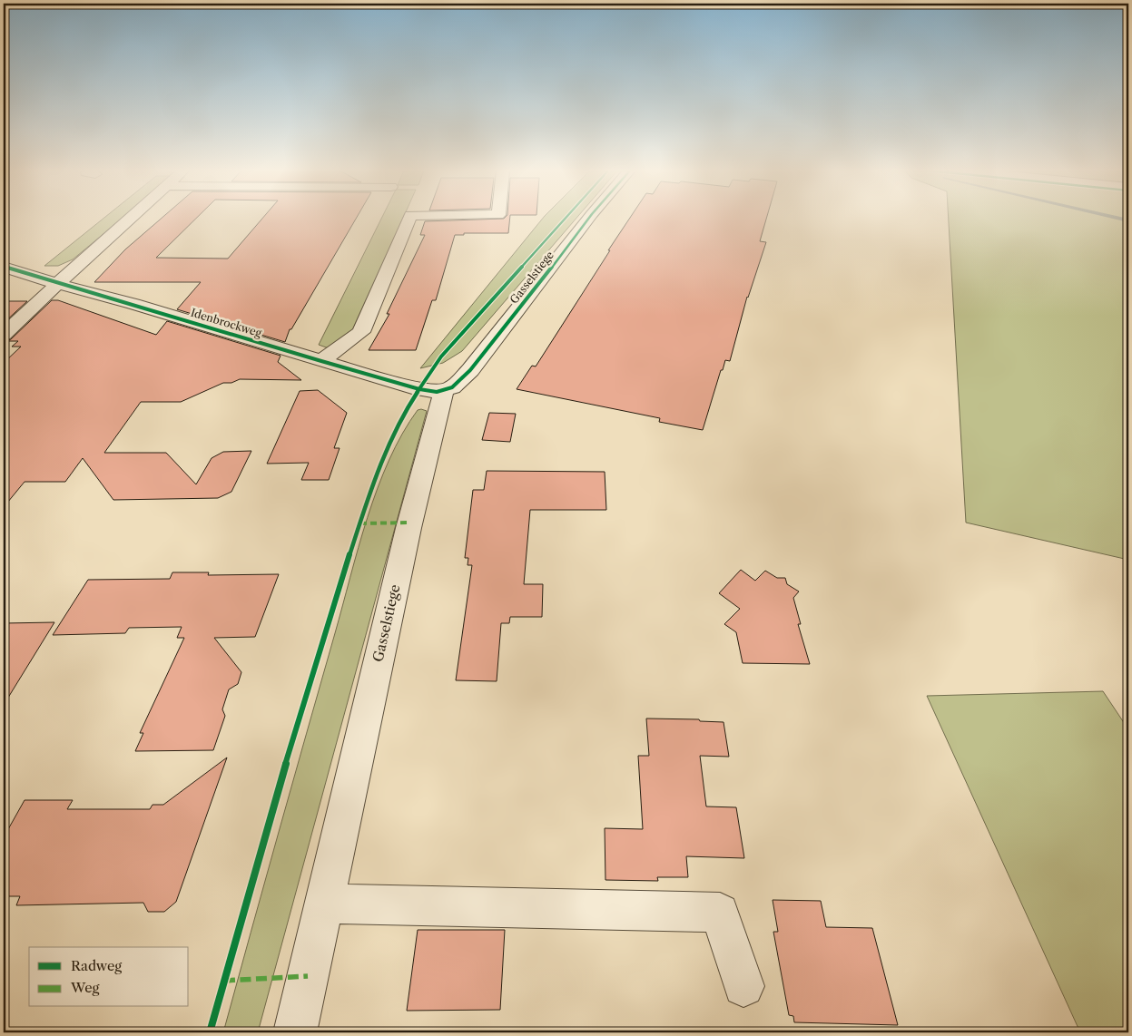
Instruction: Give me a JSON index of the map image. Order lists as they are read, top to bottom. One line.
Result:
{"streets":{"street":["Gasselstiege","Idenbrockweg"]},"crossings":[["Gasselstiege","Idenbrockweg"]],"legend":["Radweg","Weg"]}
